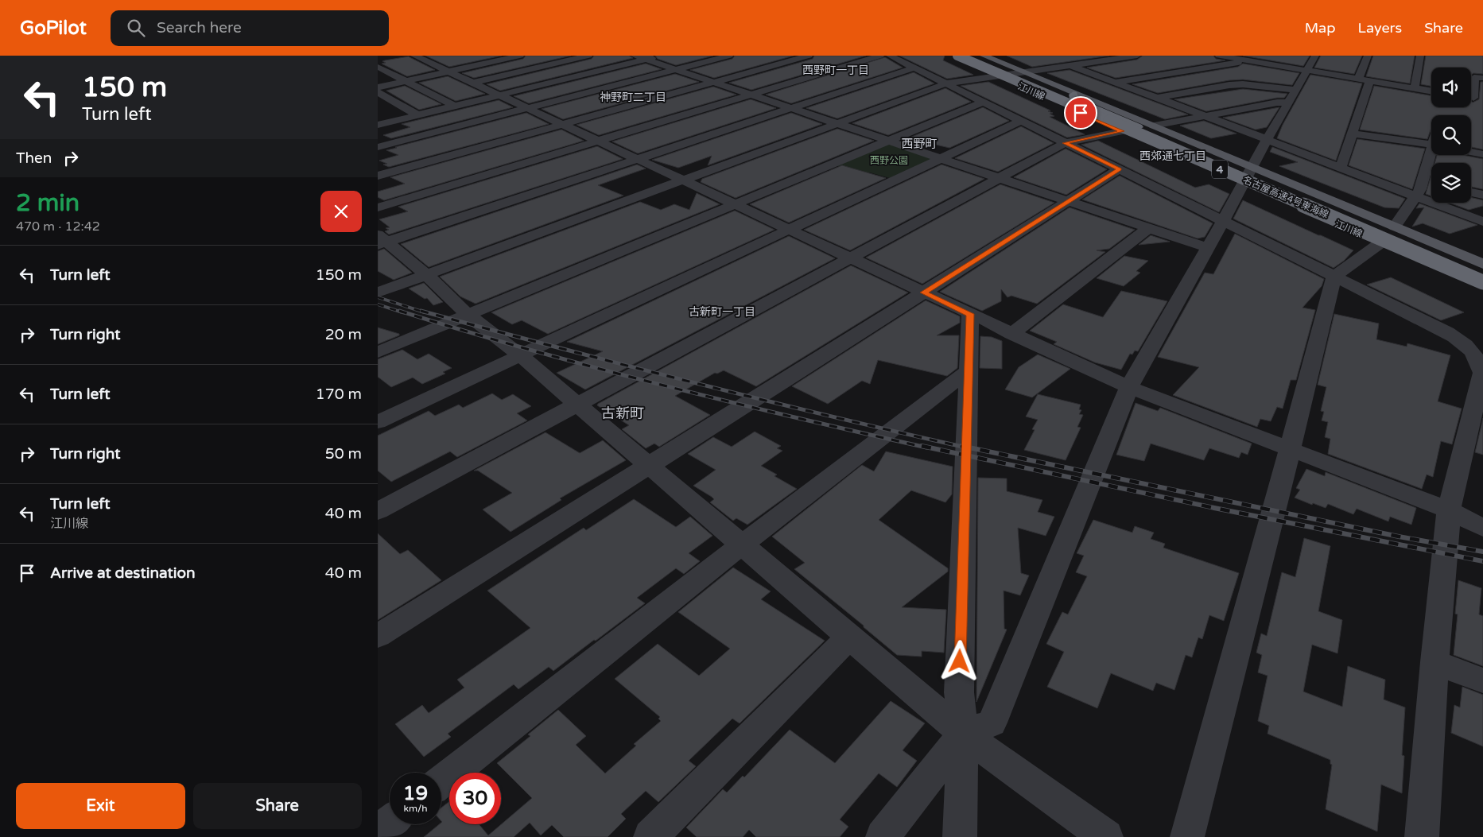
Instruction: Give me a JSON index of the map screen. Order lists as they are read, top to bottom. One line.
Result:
{"streets":{"highway":["4","名古屋高速4号東海線"],"main road":["江川線"]},"districts":["西野町一丁目","神野町二丁目","西野町","西郊通七丁目","古新町一丁目","古新町"],"parks":["西野公園"],"page":{"header":"GoPilot","search":"Search here","nav":["Map","Layers","Share"],"turn":["150 m","Turn left"],"then":"Then","heading":["2 min","470 m · 12:42"],"list":[{"name":"Turn left","value":"150 m"},{"name":"Turn right","value":"20 m"},{"name":"Turn left","value":"170 m"},{"name":"Turn right","value":"50 m"},{"name":"Turn left","note":"江川線","value":"40 m"},{"name":"Arrive at destination","value":"40 m"}],"speed":"19 km/h","limit":"30","buttons":["Exit","Share"]}}
